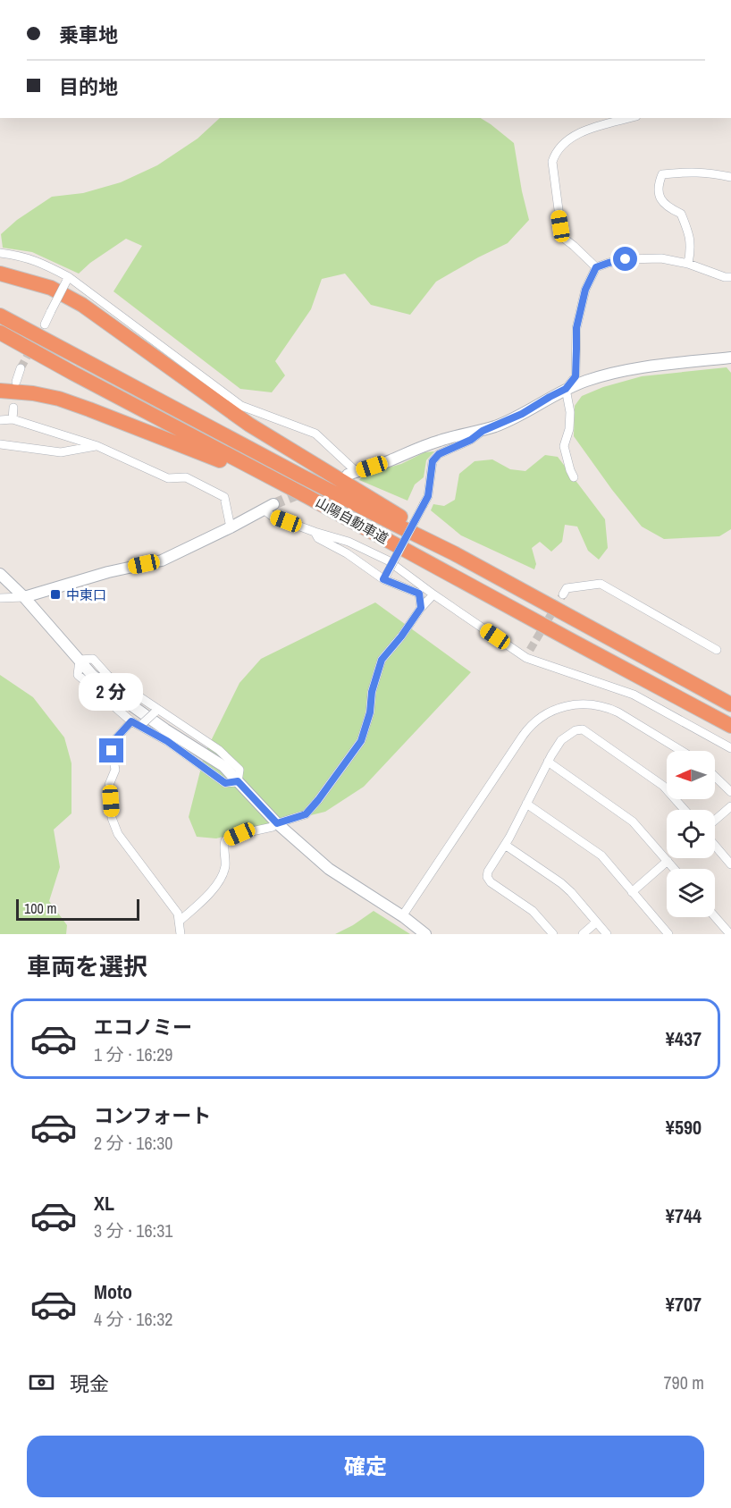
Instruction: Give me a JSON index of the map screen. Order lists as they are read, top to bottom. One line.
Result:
{"streets":{"highway":["山陽自動車道"]},"places":{"transit":["中東口"]},"scale_bar":"100 m","north":"left","page":{"banner":["乗車地","目的地"],"bubble":"2 分","scale":"100 m","heading":"車両を選択","list":[{"name":"エコノミー","note":"1 分 · 16:29","value":"¥437"},{"name":"コンフォート","note":"2 分 · 16:30","value":"¥590"},{"name":"XL","note":"3 分 · 16:31","value":"¥744"},{"name":"Moto","note":"4 分 · 16:32","value":"¥707"}],"pay":["現金","790 m"],"buttons":"確定"}}
